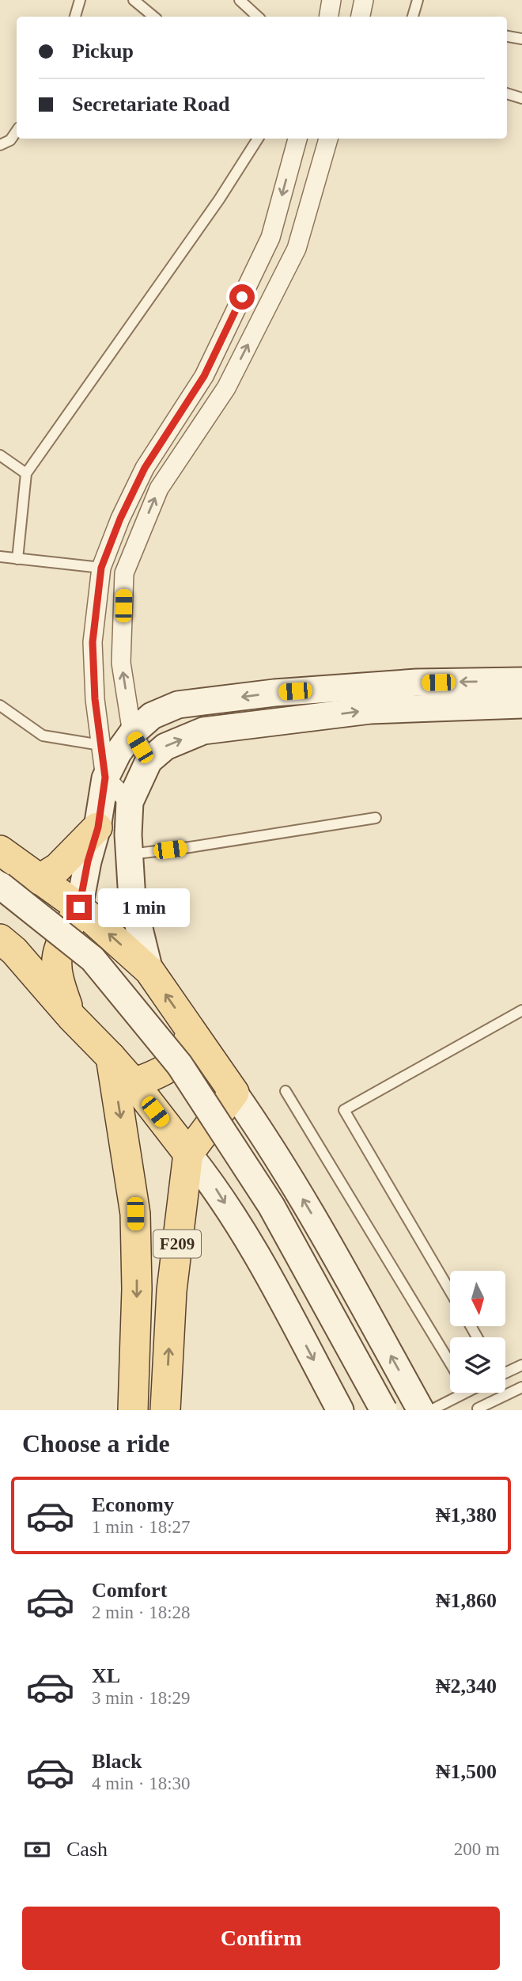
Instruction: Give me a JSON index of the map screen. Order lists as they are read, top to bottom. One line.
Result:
{"streets":{"main road":["F209"]},"north":"bottom","page":{"banner":["Pickup","Secretariate Road"],"bubble":"1 min","heading":"Choose a ride","list":[{"name":"Economy","note":"1 min · 18:27","value":"₦1,380"},{"name":"Comfort","note":"2 min · 18:28","value":"₦1,860"},{"name":"XL","note":"3 min · 18:29","value":"₦2,340"},{"name":"Black","note":"4 min · 18:30","value":"₦1,500"}],"pay":["Cash","200 m"],"buttons":"Confirm"}}
